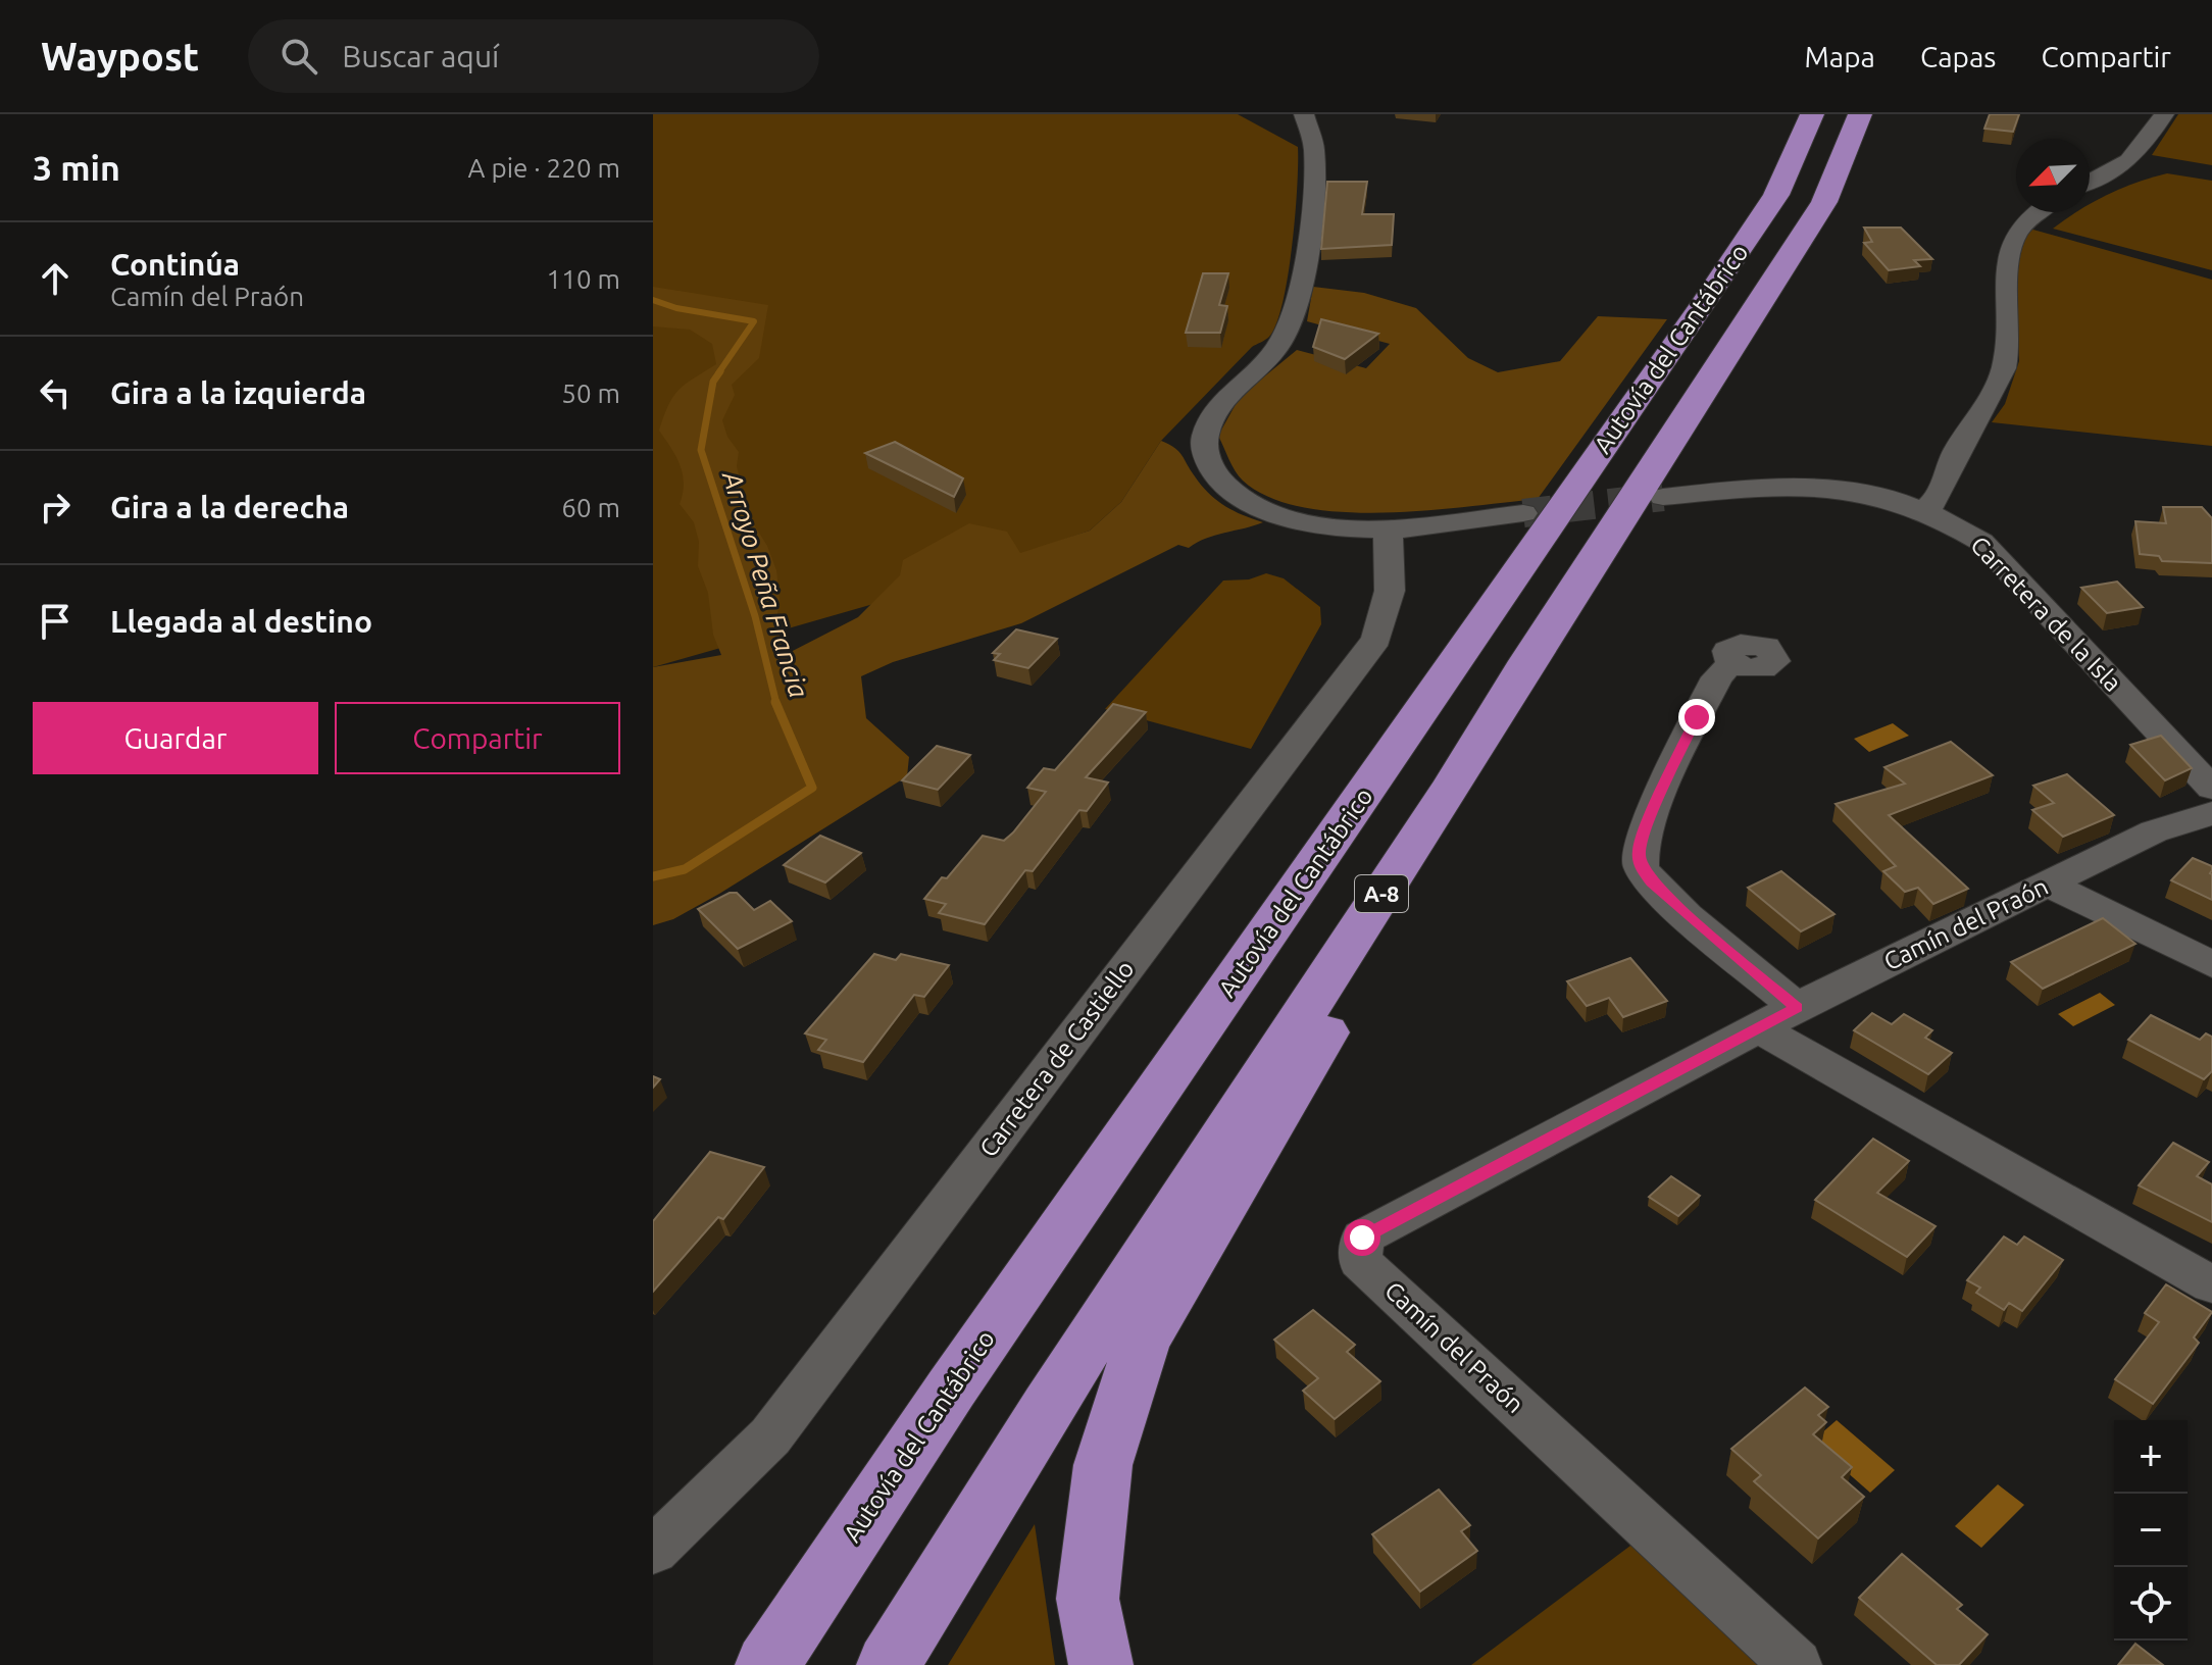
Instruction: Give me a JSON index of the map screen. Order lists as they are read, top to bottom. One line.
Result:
{"streets":{"highway":["Autovía del Cantábrico","A-8"],"street":["Carretera de la Isla","Camín del Praón","Carretera de Castiello"]},"crossings":[["Carretera de la Isla","Camín del Praón"]],"water":["Arroyo Peña Francia"],"north":"bottom left","page":{"header":"Waypost","search":"Buscar aquí","nav":["Mapa","Capas","Compartir"],"heading":["3 min","A pie · 220 m"],"list":[["Continúa","Camín del Praón","110 m"],["Gira a la izquierda","50 m"],["Gira a la derecha","60 m"],"Llegada al destino"],"buttons":["Guardar","Compartir"],"map_buttons":["+","−"]}}
